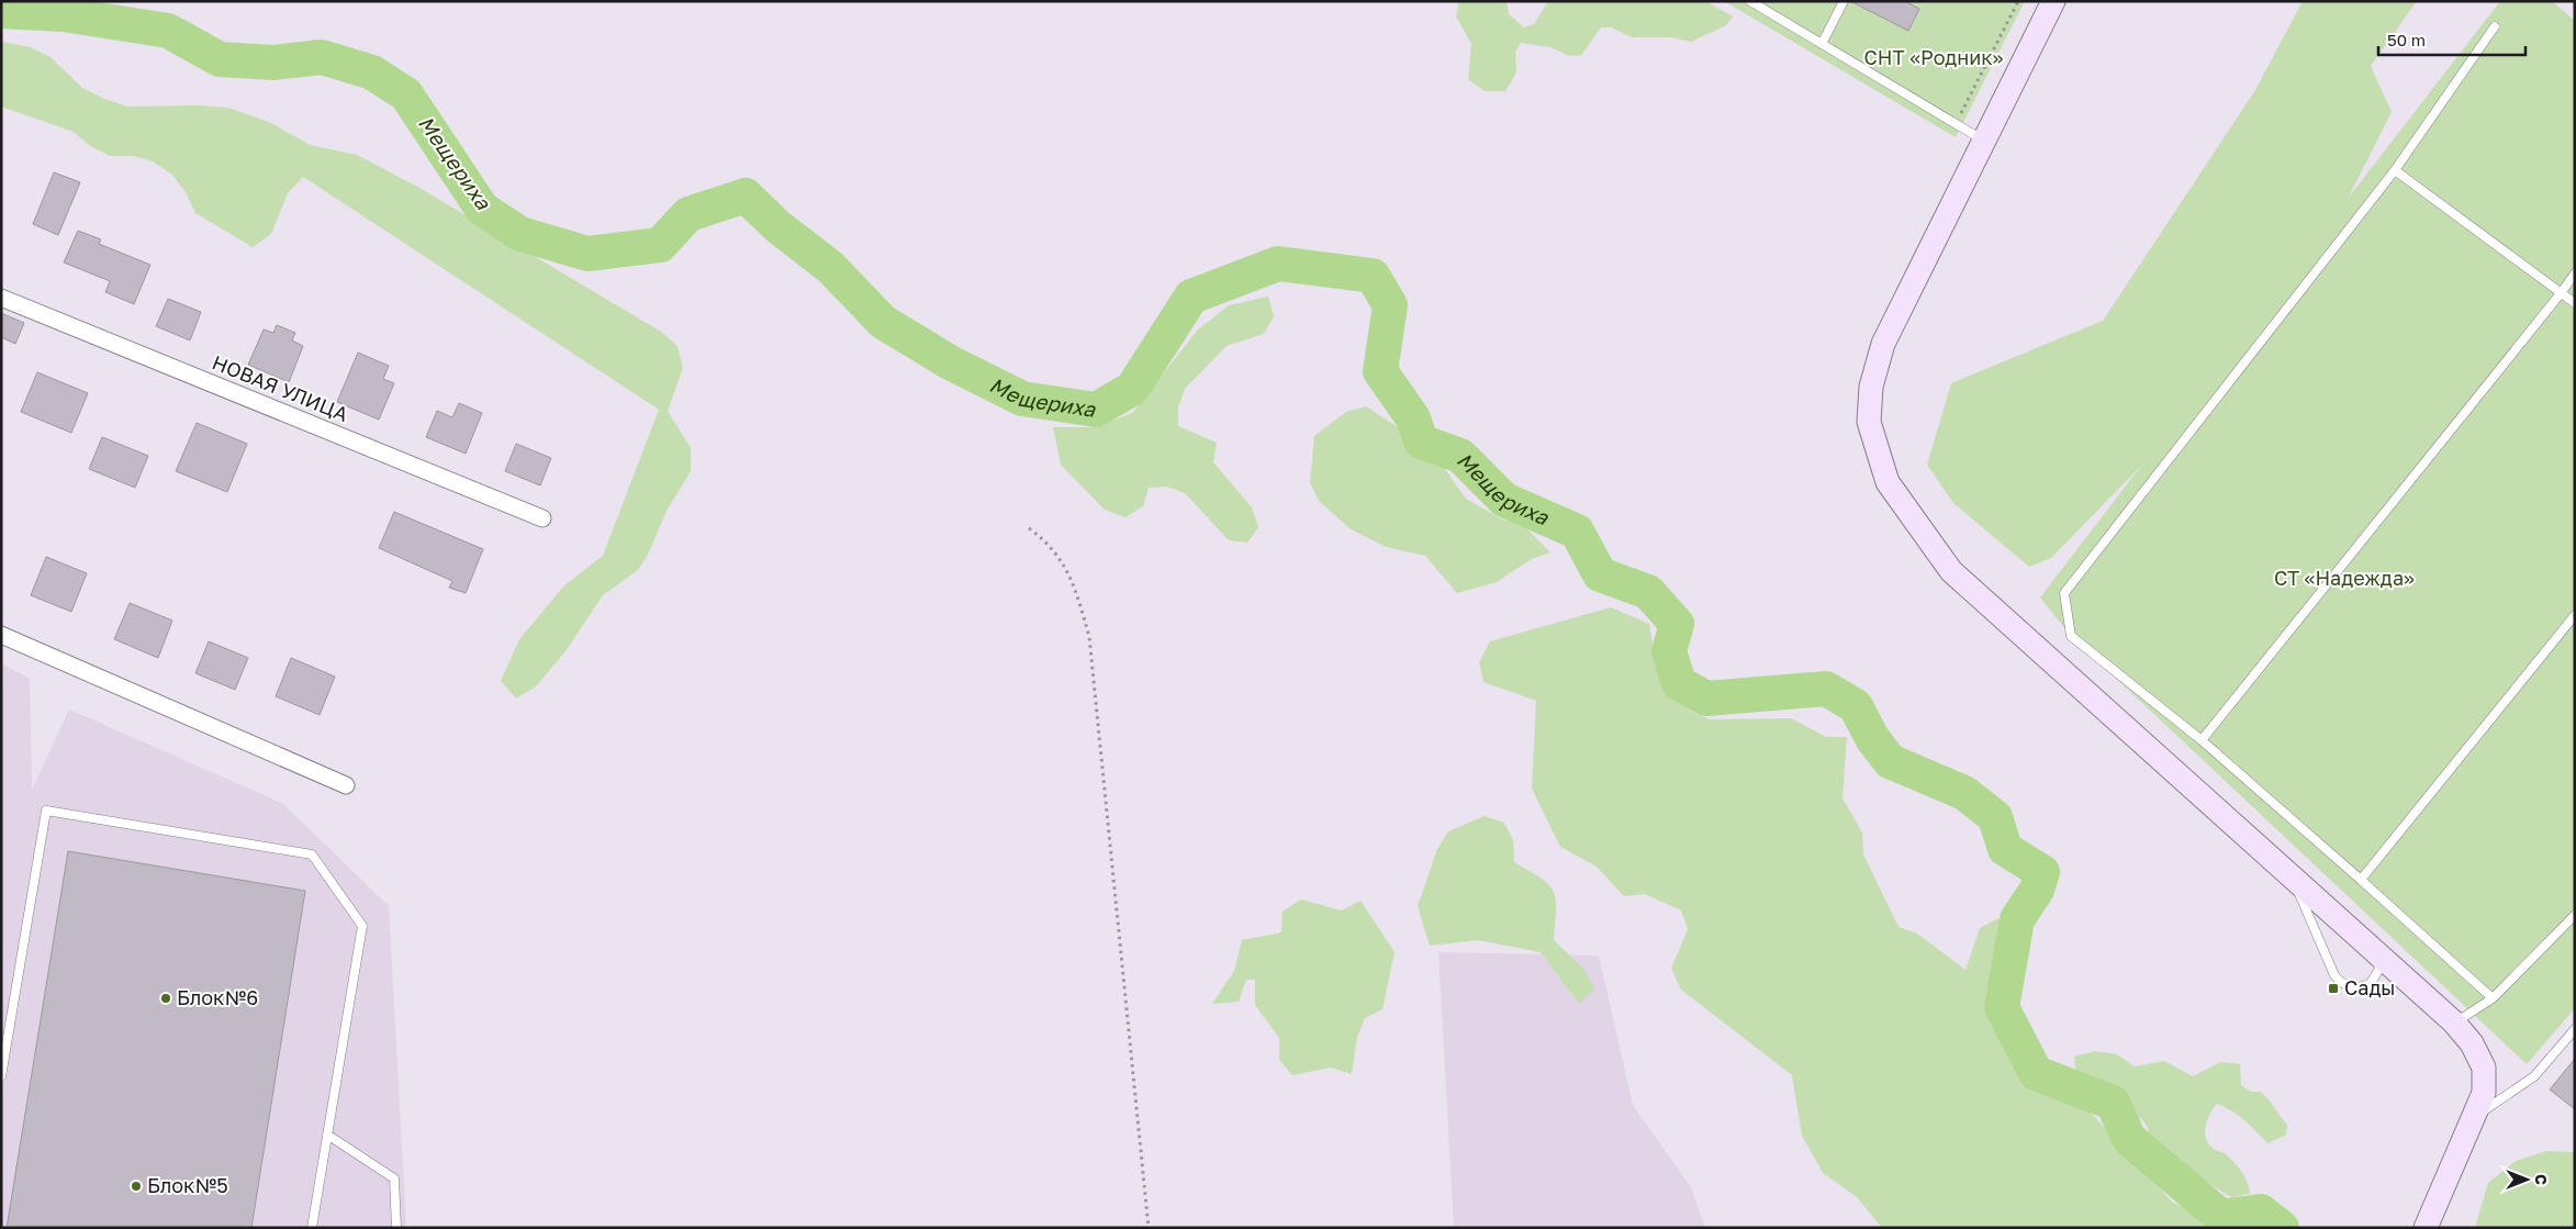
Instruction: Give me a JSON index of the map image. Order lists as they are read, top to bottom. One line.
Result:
{"streets":{"street":["НОВАЯ УЛИЦА"]},"water":["Мещериха"],"parks":["СНТ «Родник»","СТ «Надежда»"],"places":{"transit":["Сады"],"other":["Блок№6","Блок№5"]},"scale_bar":"50 m","north":"right"}
